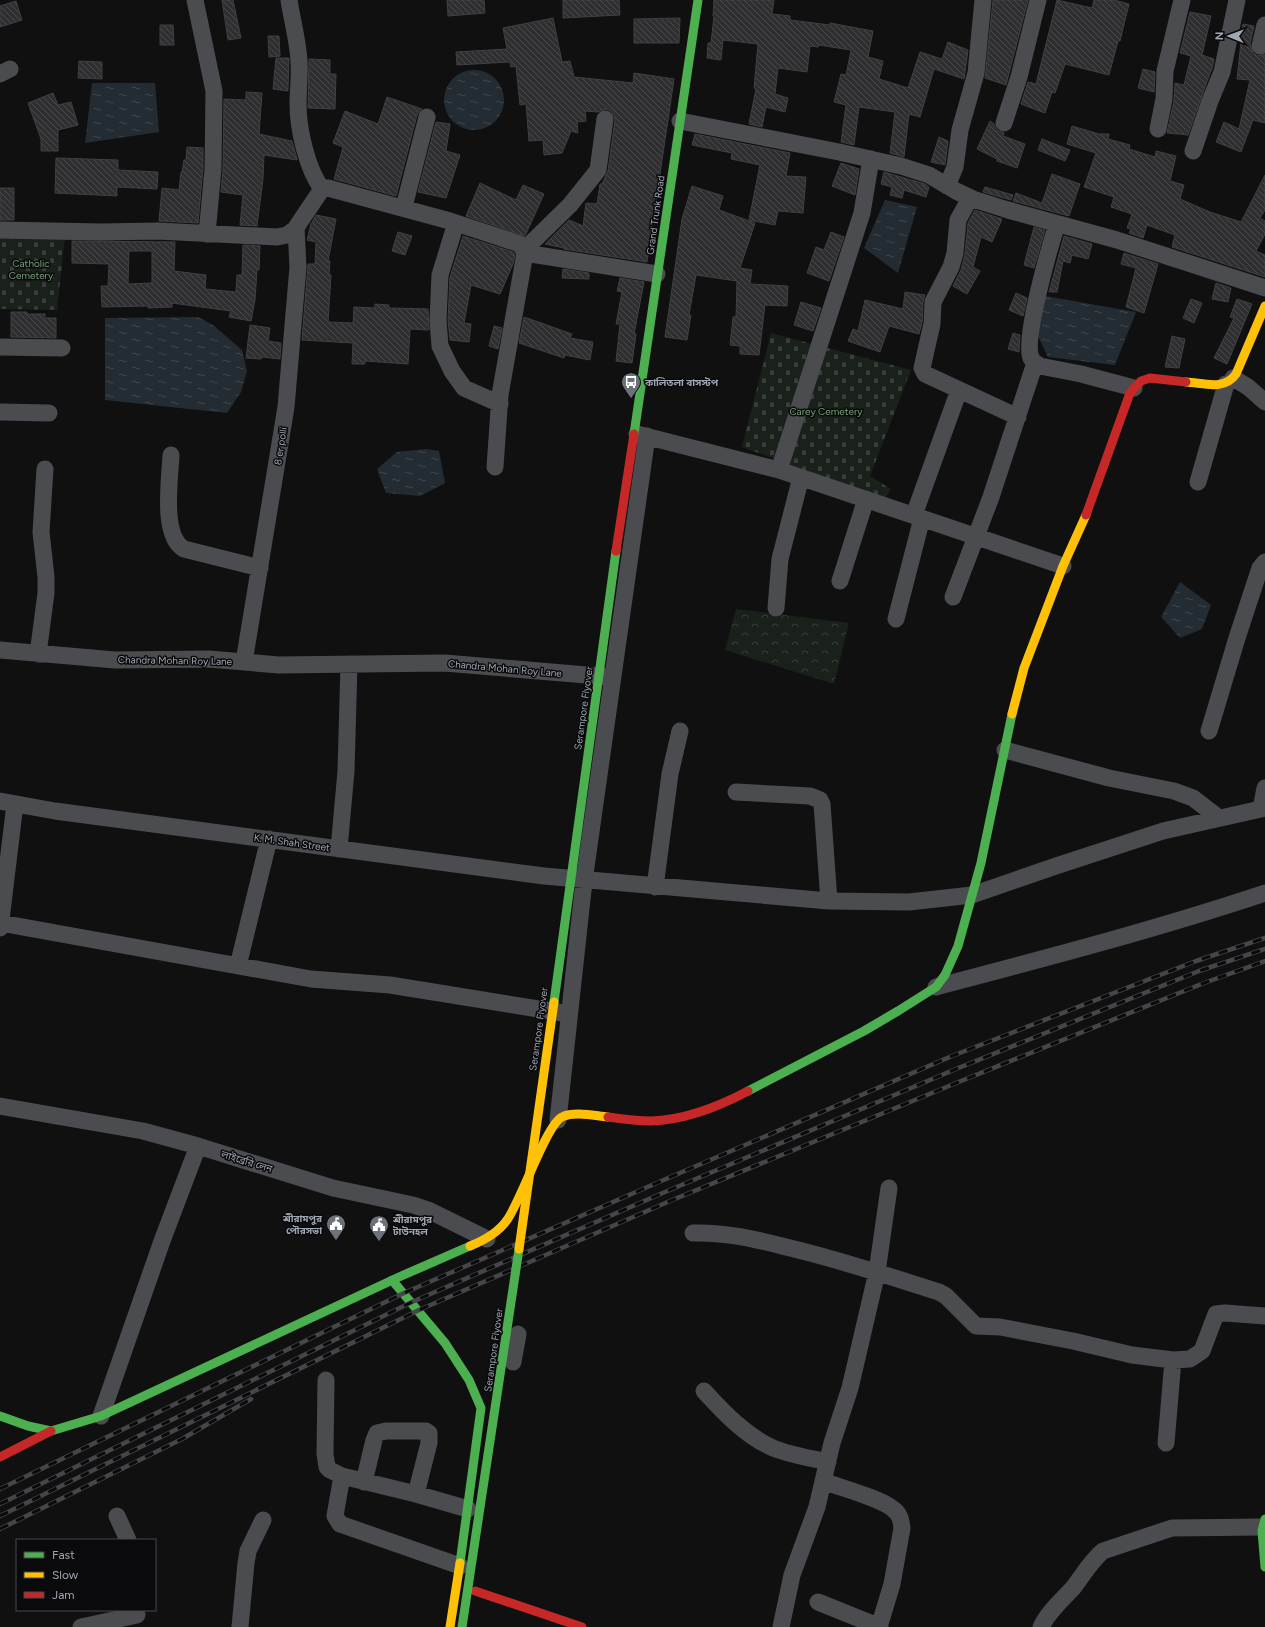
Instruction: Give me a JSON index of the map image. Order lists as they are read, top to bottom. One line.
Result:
{"streets":{"street":["Grand Trunk Road","8 er polli","Chandra Mohan Roy Lane","Serampore Flyover","K. M. Shah Street","লাইব্রেরি লেন"]},"crossings":[["Grand Trunk Road","Serampore Flyover"],["8 er polli","Chandra Mohan Roy Lane"]],"parks":["Catholic Cemetery","Carey Cemetery"],"places":{"bus stop":["কালিতলা বাসস্টপ"],"public building":["শ্রীরামপুর পৌরসভা","শ্রীরামপুর টাউনহল"]},"legend":["Fast","Slow","Jam"],"north":"left"}
